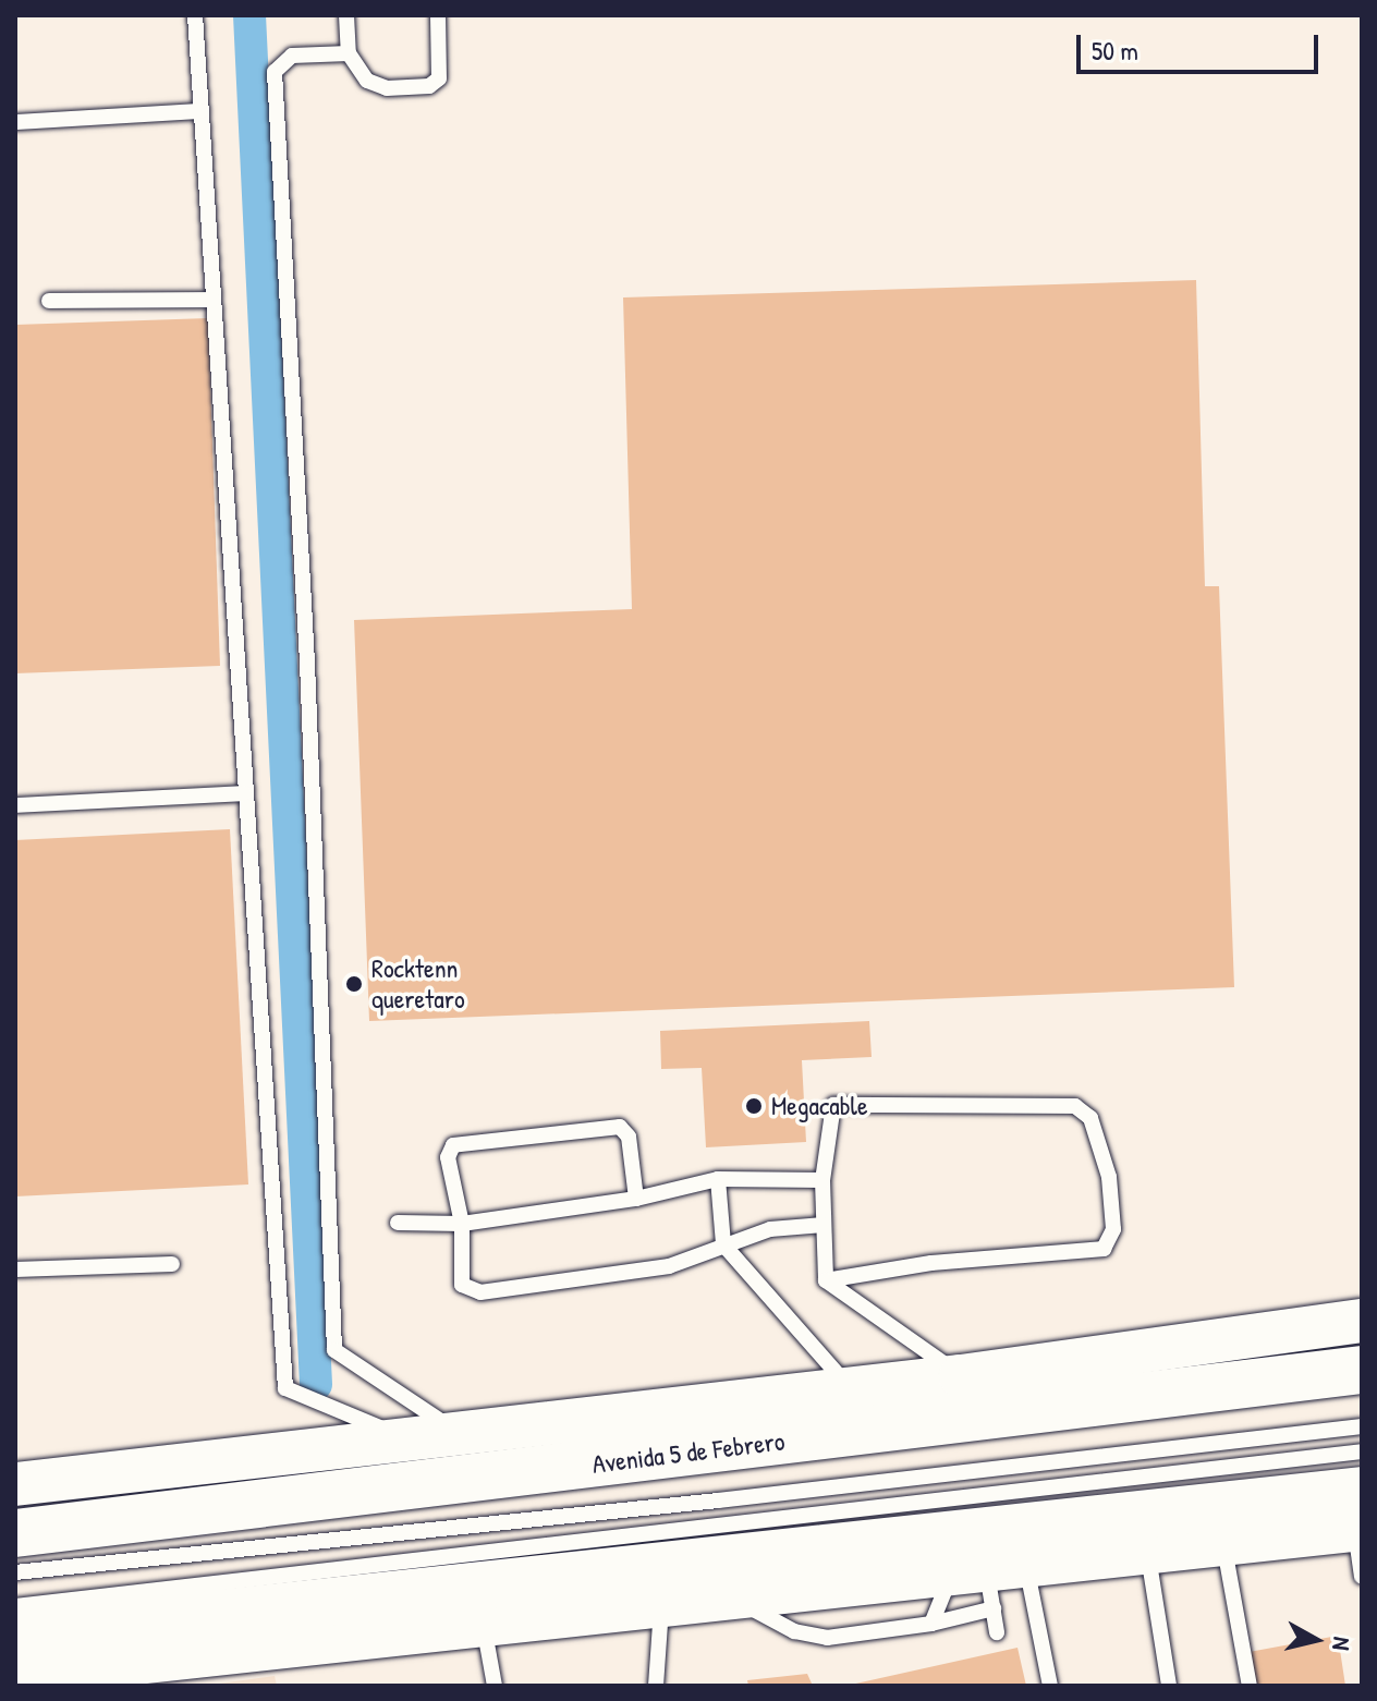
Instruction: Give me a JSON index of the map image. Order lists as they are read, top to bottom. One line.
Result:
{"streets":{"highway":["Avenida 5 de Febrero"]},"places":["Rocktenn queretaro","Megacable"],"scale_bar":"50 m","north":"right"}
